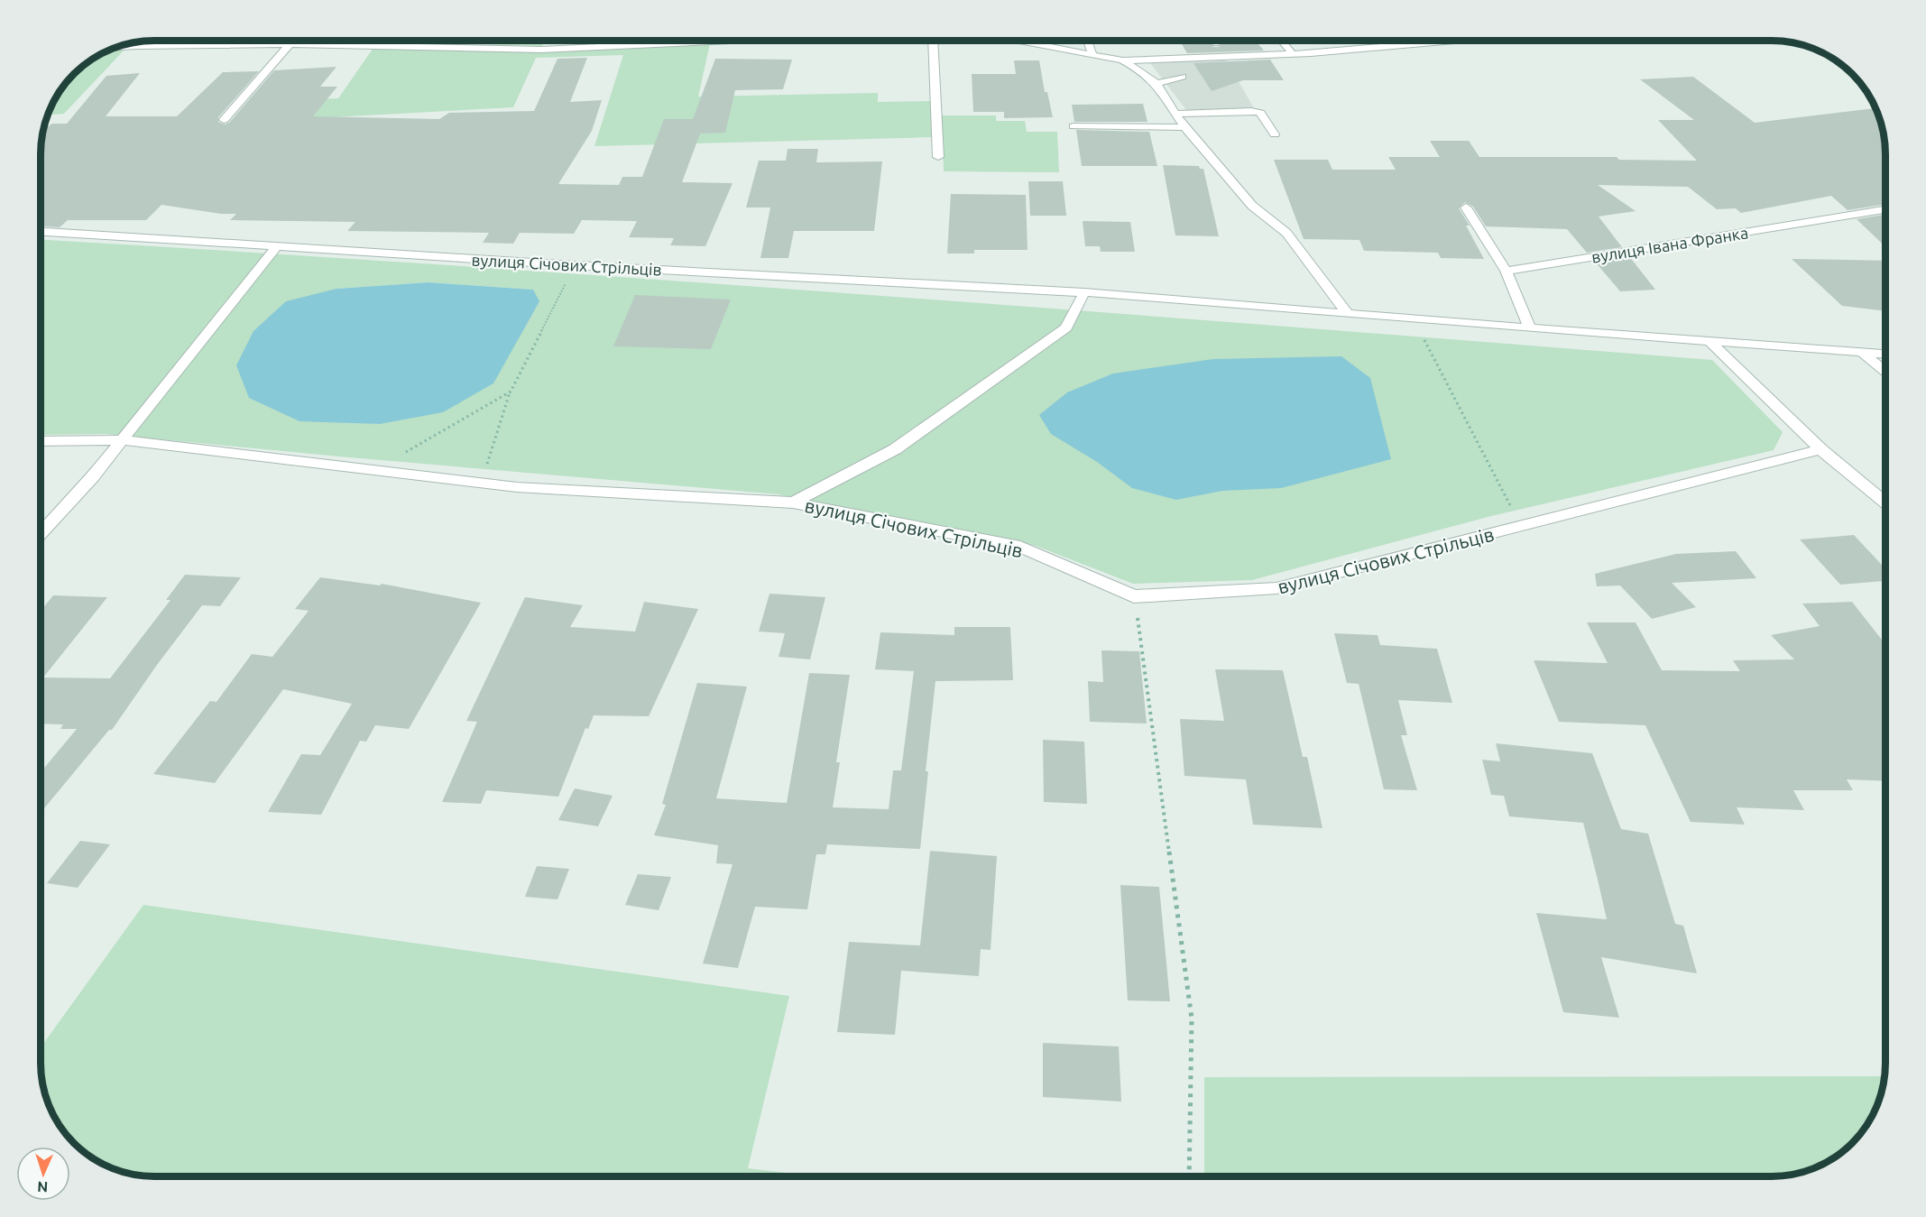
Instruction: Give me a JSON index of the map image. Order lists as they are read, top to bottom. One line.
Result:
{"streets":{"street":["вулиця Івана Франка","вулиця Січових Стрільців"]},"north":"bottom"}
